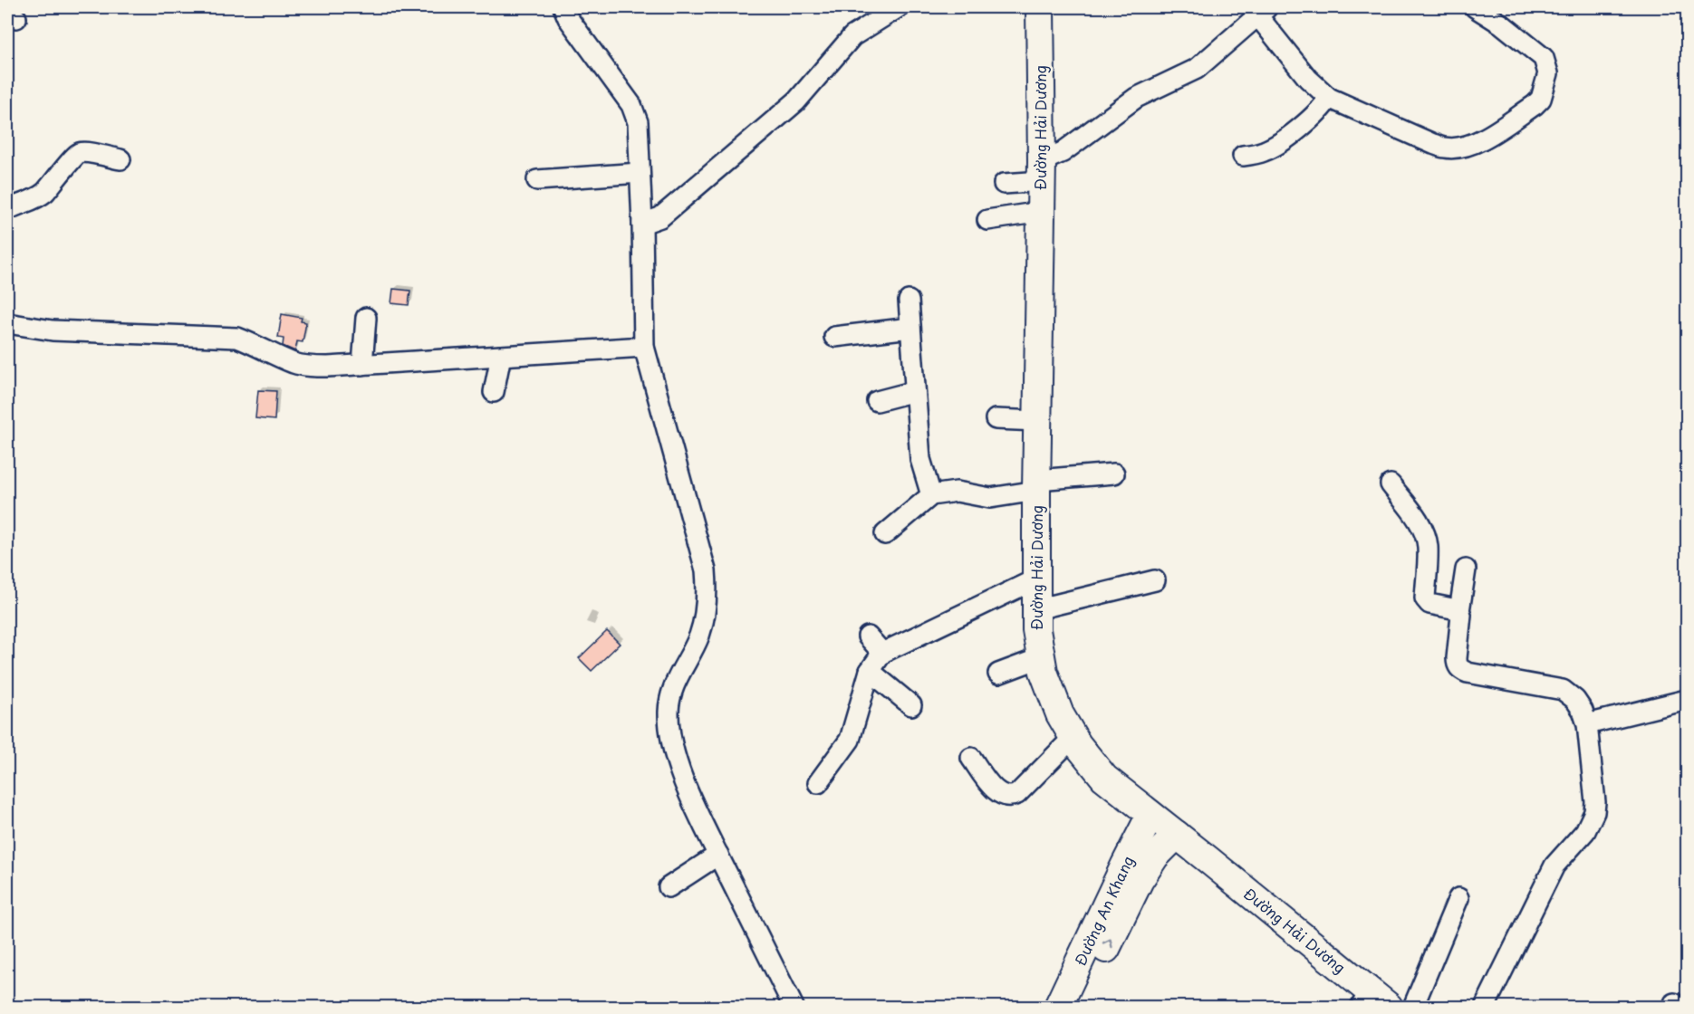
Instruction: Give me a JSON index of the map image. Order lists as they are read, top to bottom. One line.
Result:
{"streets":{"highway":["Đường Hải Dương","Đường An Khang"]},"crossings":[["Đường Hải Dương","Đường An Khang"]]}
